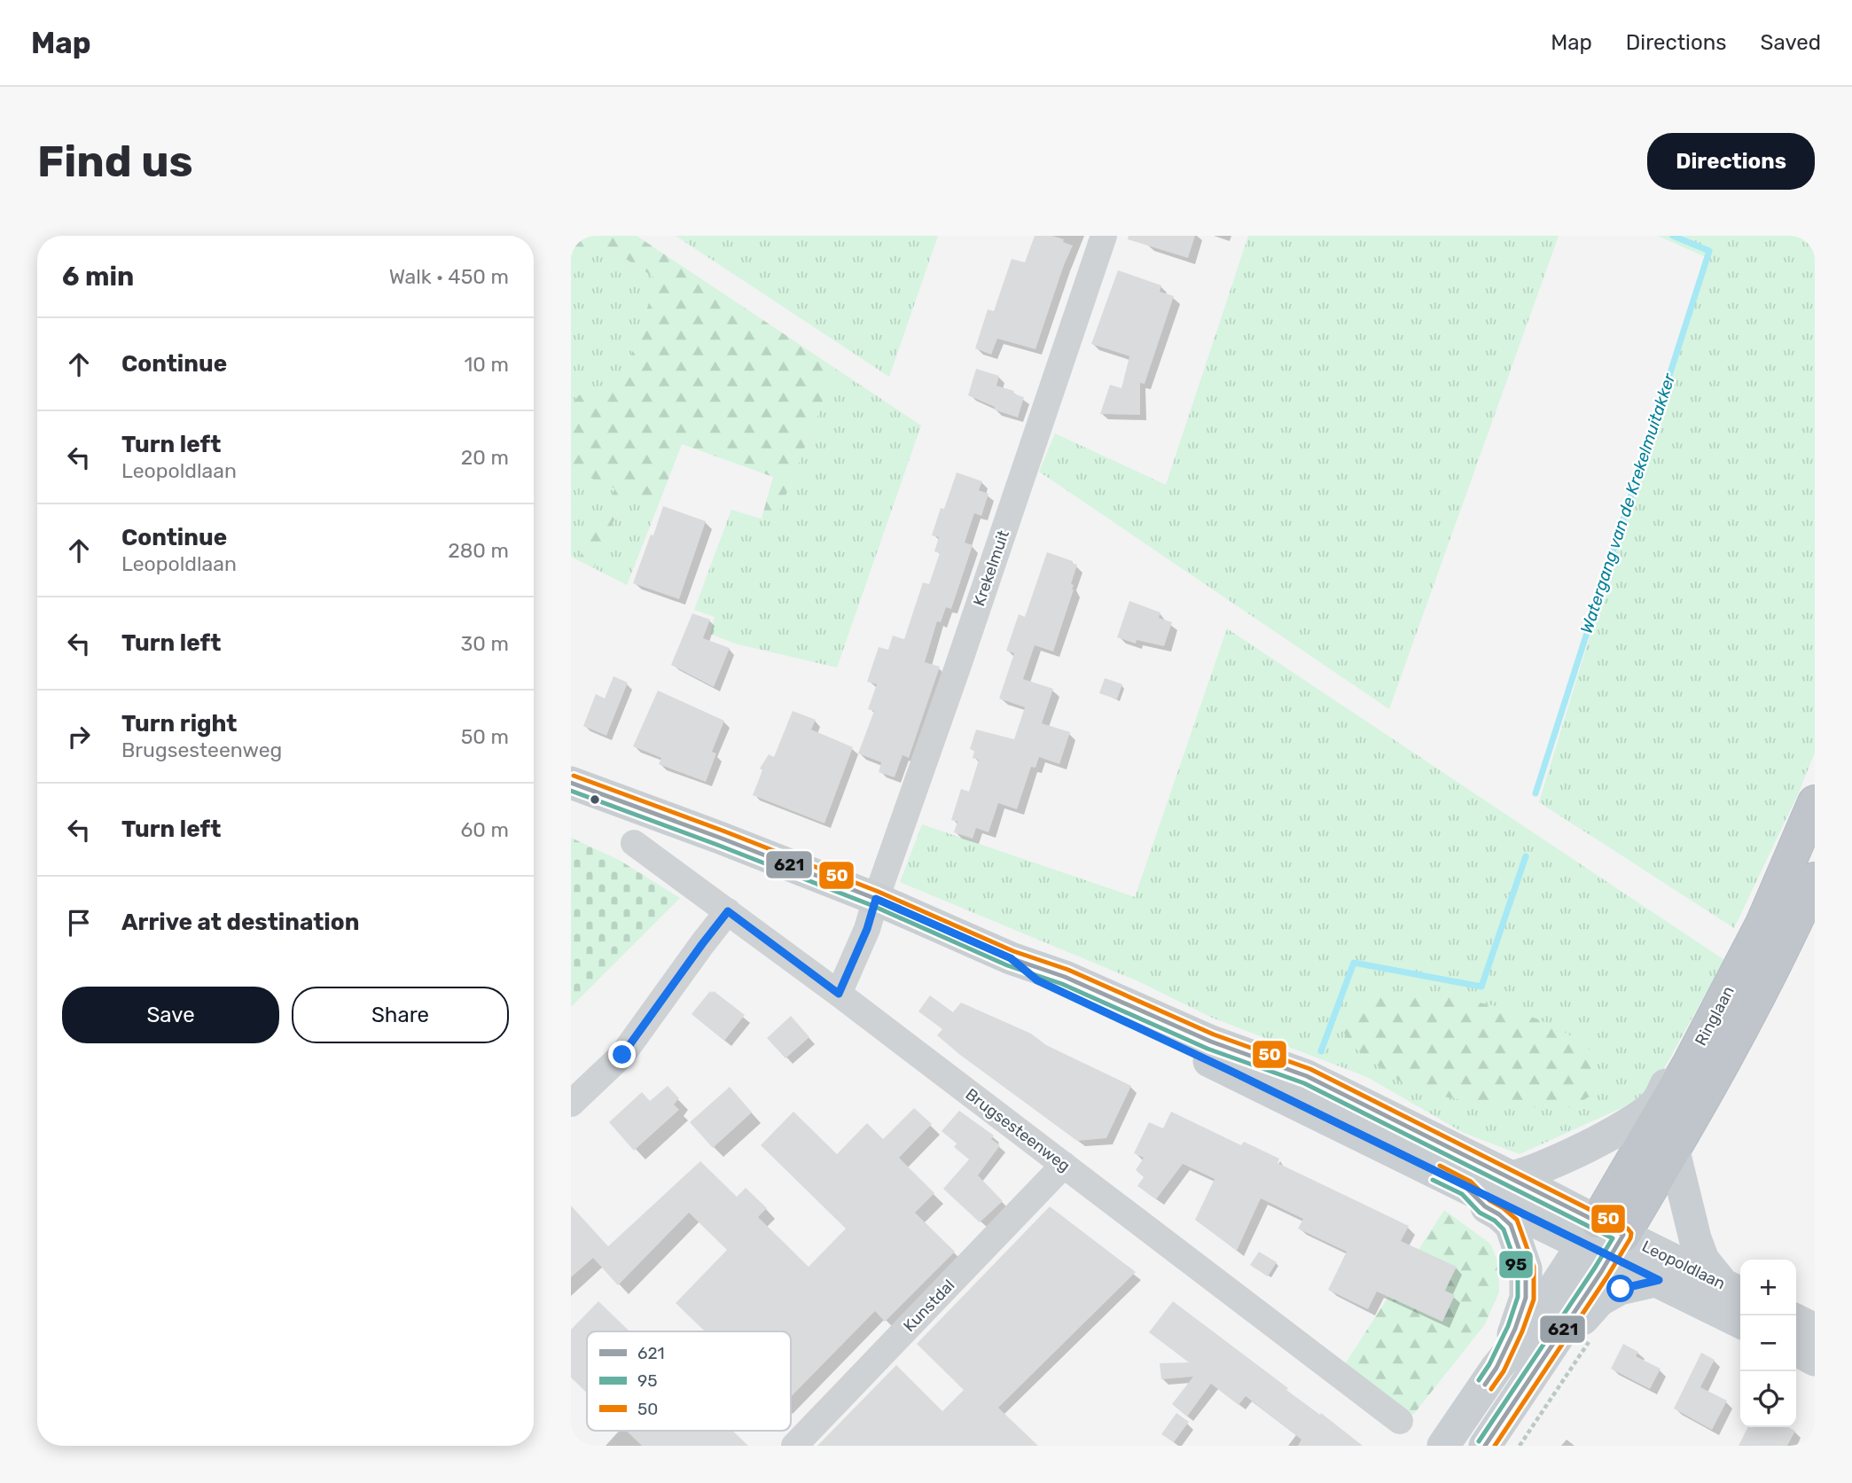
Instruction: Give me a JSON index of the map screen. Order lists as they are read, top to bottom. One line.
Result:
{"streets":{"highway":["Ringlaan"],"main road":["Leopoldlaan"],"street":["Krekelmuit","Brugsesteenweg","Kunstdal"]},"crossings":[["Krekelmuit","Brugsesteenweg"],["Krekelmuit","Leopoldlaan"],["Ringlaan","Leopoldlaan"],["Brugsesteenweg","Kunstdal"]],"water":["Watergang van de Krekelmuitakker"],"lines":["transit line 50","transit line 621","transit line 95"],"legend":["621","95","50"],"page":{"header":"Map","nav":["Map","Directions","Saved"],"buttons":["Directions",["Save","Share"]],"title":"Find us","heading":["6 min","Walk · 450 m"],"list":[["Continue","10 m"],["Turn left","Leopoldlaan","20 m"],["Continue","Leopoldlaan","280 m"],["Turn left","30 m"],["Turn right","Brugsesteenweg","50 m"],["Turn left","60 m"],"Arrive at destination"],"map_buttons":["+","−"]}}
